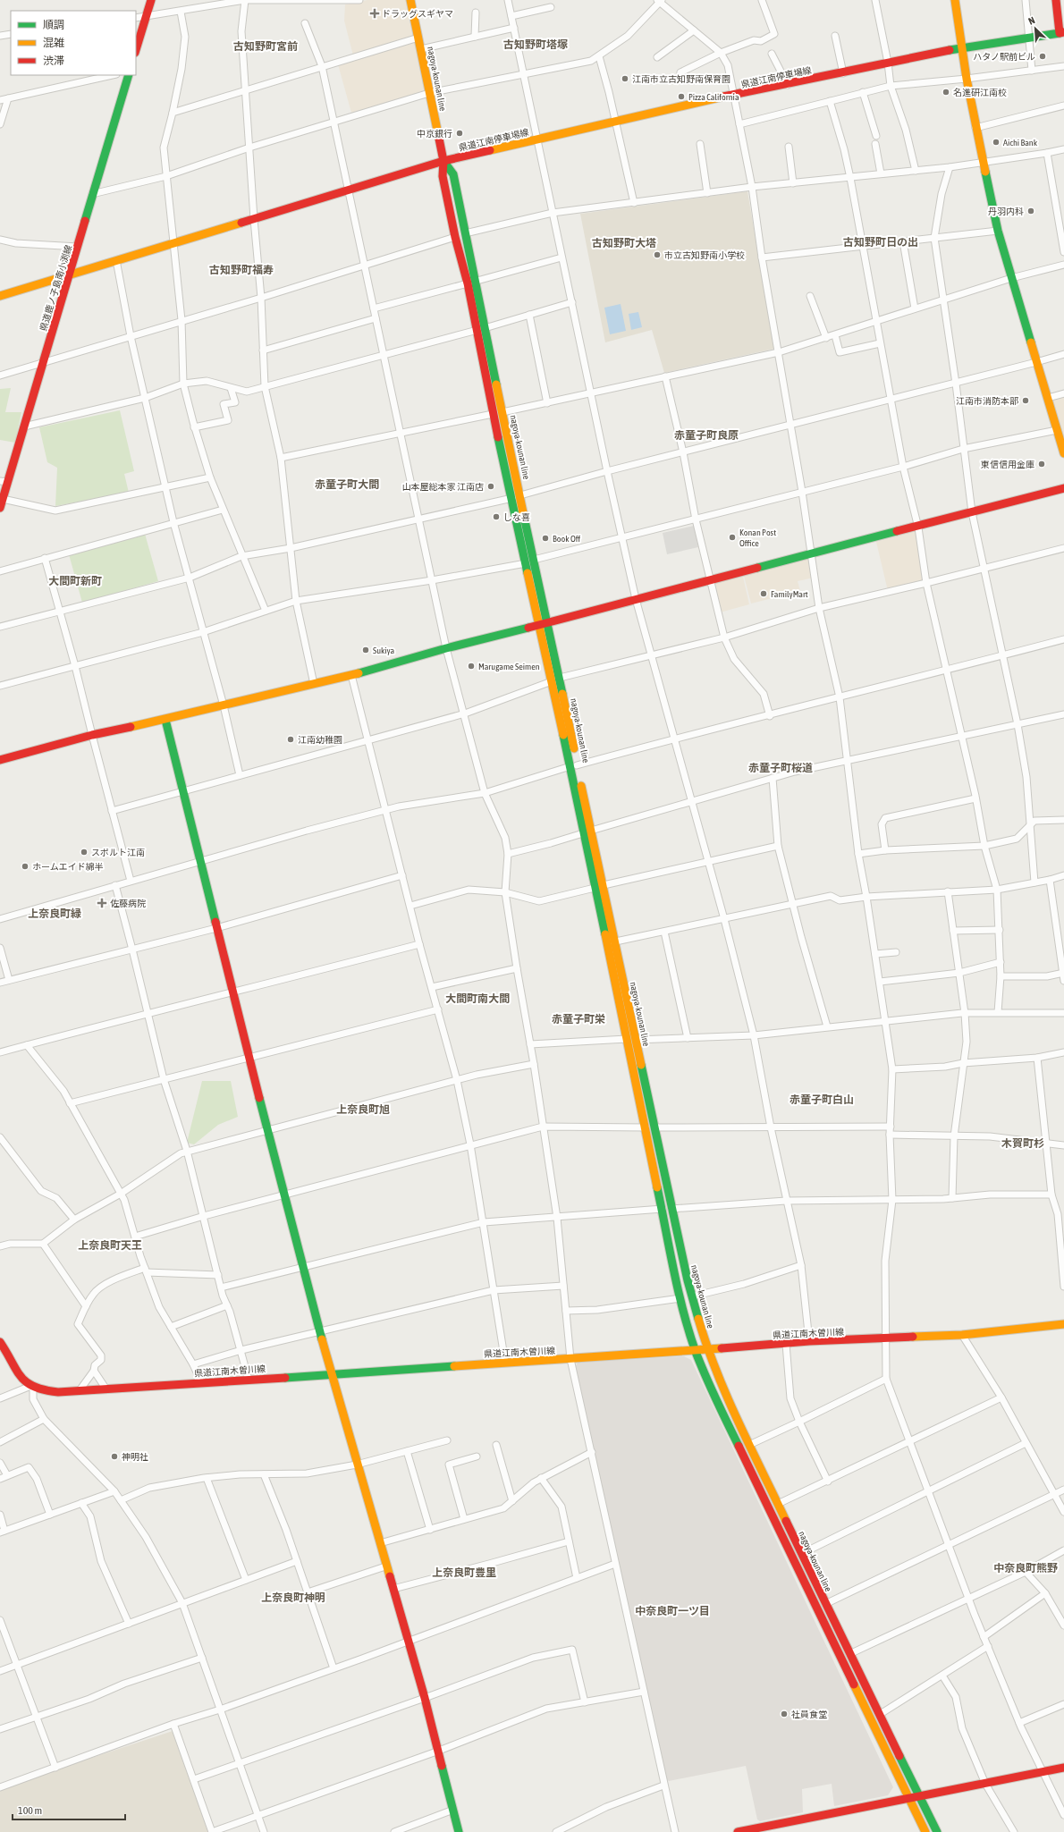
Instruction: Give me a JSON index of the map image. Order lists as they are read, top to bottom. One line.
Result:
{"streets":{"main road":["県道江南停車場線","nagoya-kounan line","県道鹿ノ子島南小渕線","県道江南木曽川線"]},"crossings":[["県道江南停車場線","nagoya-kounan line"],["県道江南停車場線","県道鹿ノ子島南小渕線"],["nagoya-kounan line","県道江南木曽川線"]],"districts":["古知野町塔塚","古知野町宮前","古知野町日の出","古知野町大塔","古知野町福寿","赤童子町良原","赤童子町大間","大間町新町","赤童子町桜道","上奈良町緑","大間町南大間","赤童子町栄","赤童子町白山","上奈良町旭","木賀町杉","上奈良町天王","中奈良町熊野","上奈良町豊里","上奈良町神明","中奈良町一ツ目"],"places":{"health":["ドラッグスギヤマ","佐藤病院"],"other":["ハタノ駅前ビル","江南市立古知野南保育園","名進研江南校","Pizza California","中京銀行","Aichi Bank","丹羽内科","市立古知野南小学校","江南市消防本部","東信信用金庫","山本屋総本家 江南店","しな喜","Konan Post Office","Book Off","FamilyMart","Sukiya","Marugame Seimen","江南幼稚園","スポルト江南","ホームエイド綿半","神明社","社員食堂"]},"legend":["順調","混雑","渋滞"],"scale_bar":"100 m","north":"top left"}
